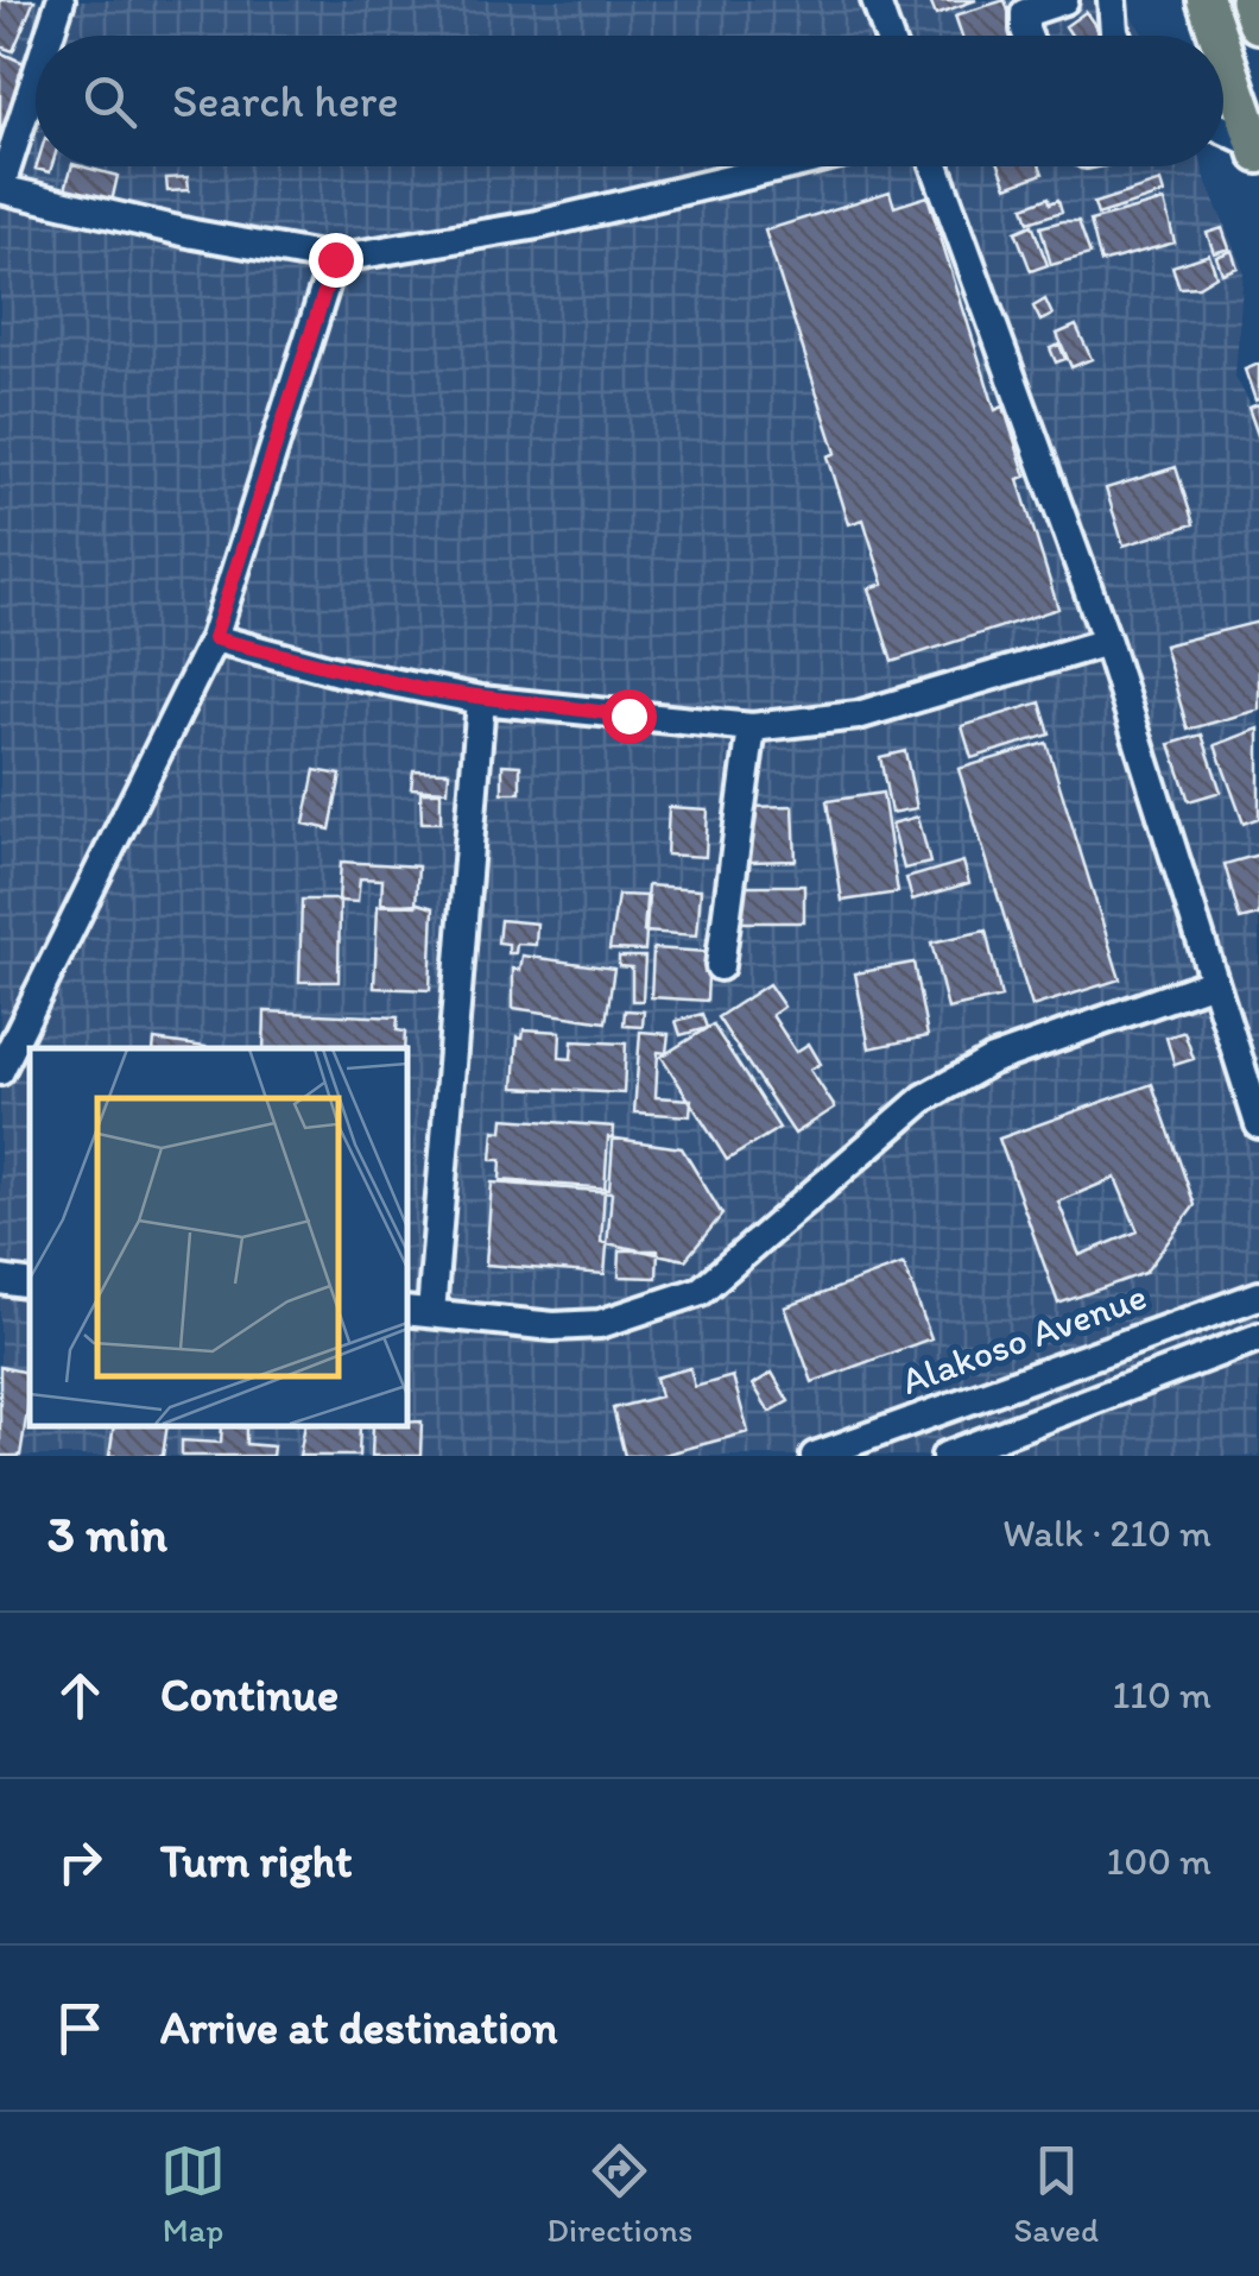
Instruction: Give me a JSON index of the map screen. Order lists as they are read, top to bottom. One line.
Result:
{"streets":{"street":["Alakoso Avenue"]},"page":{"search":"Search here","heading":["3 min","Walk · 210 m"],"list":[["Continue","110 m"],["Turn right","100 m"],"Arrive at destination"],"nav":["Map","Directions","Saved"]}}
